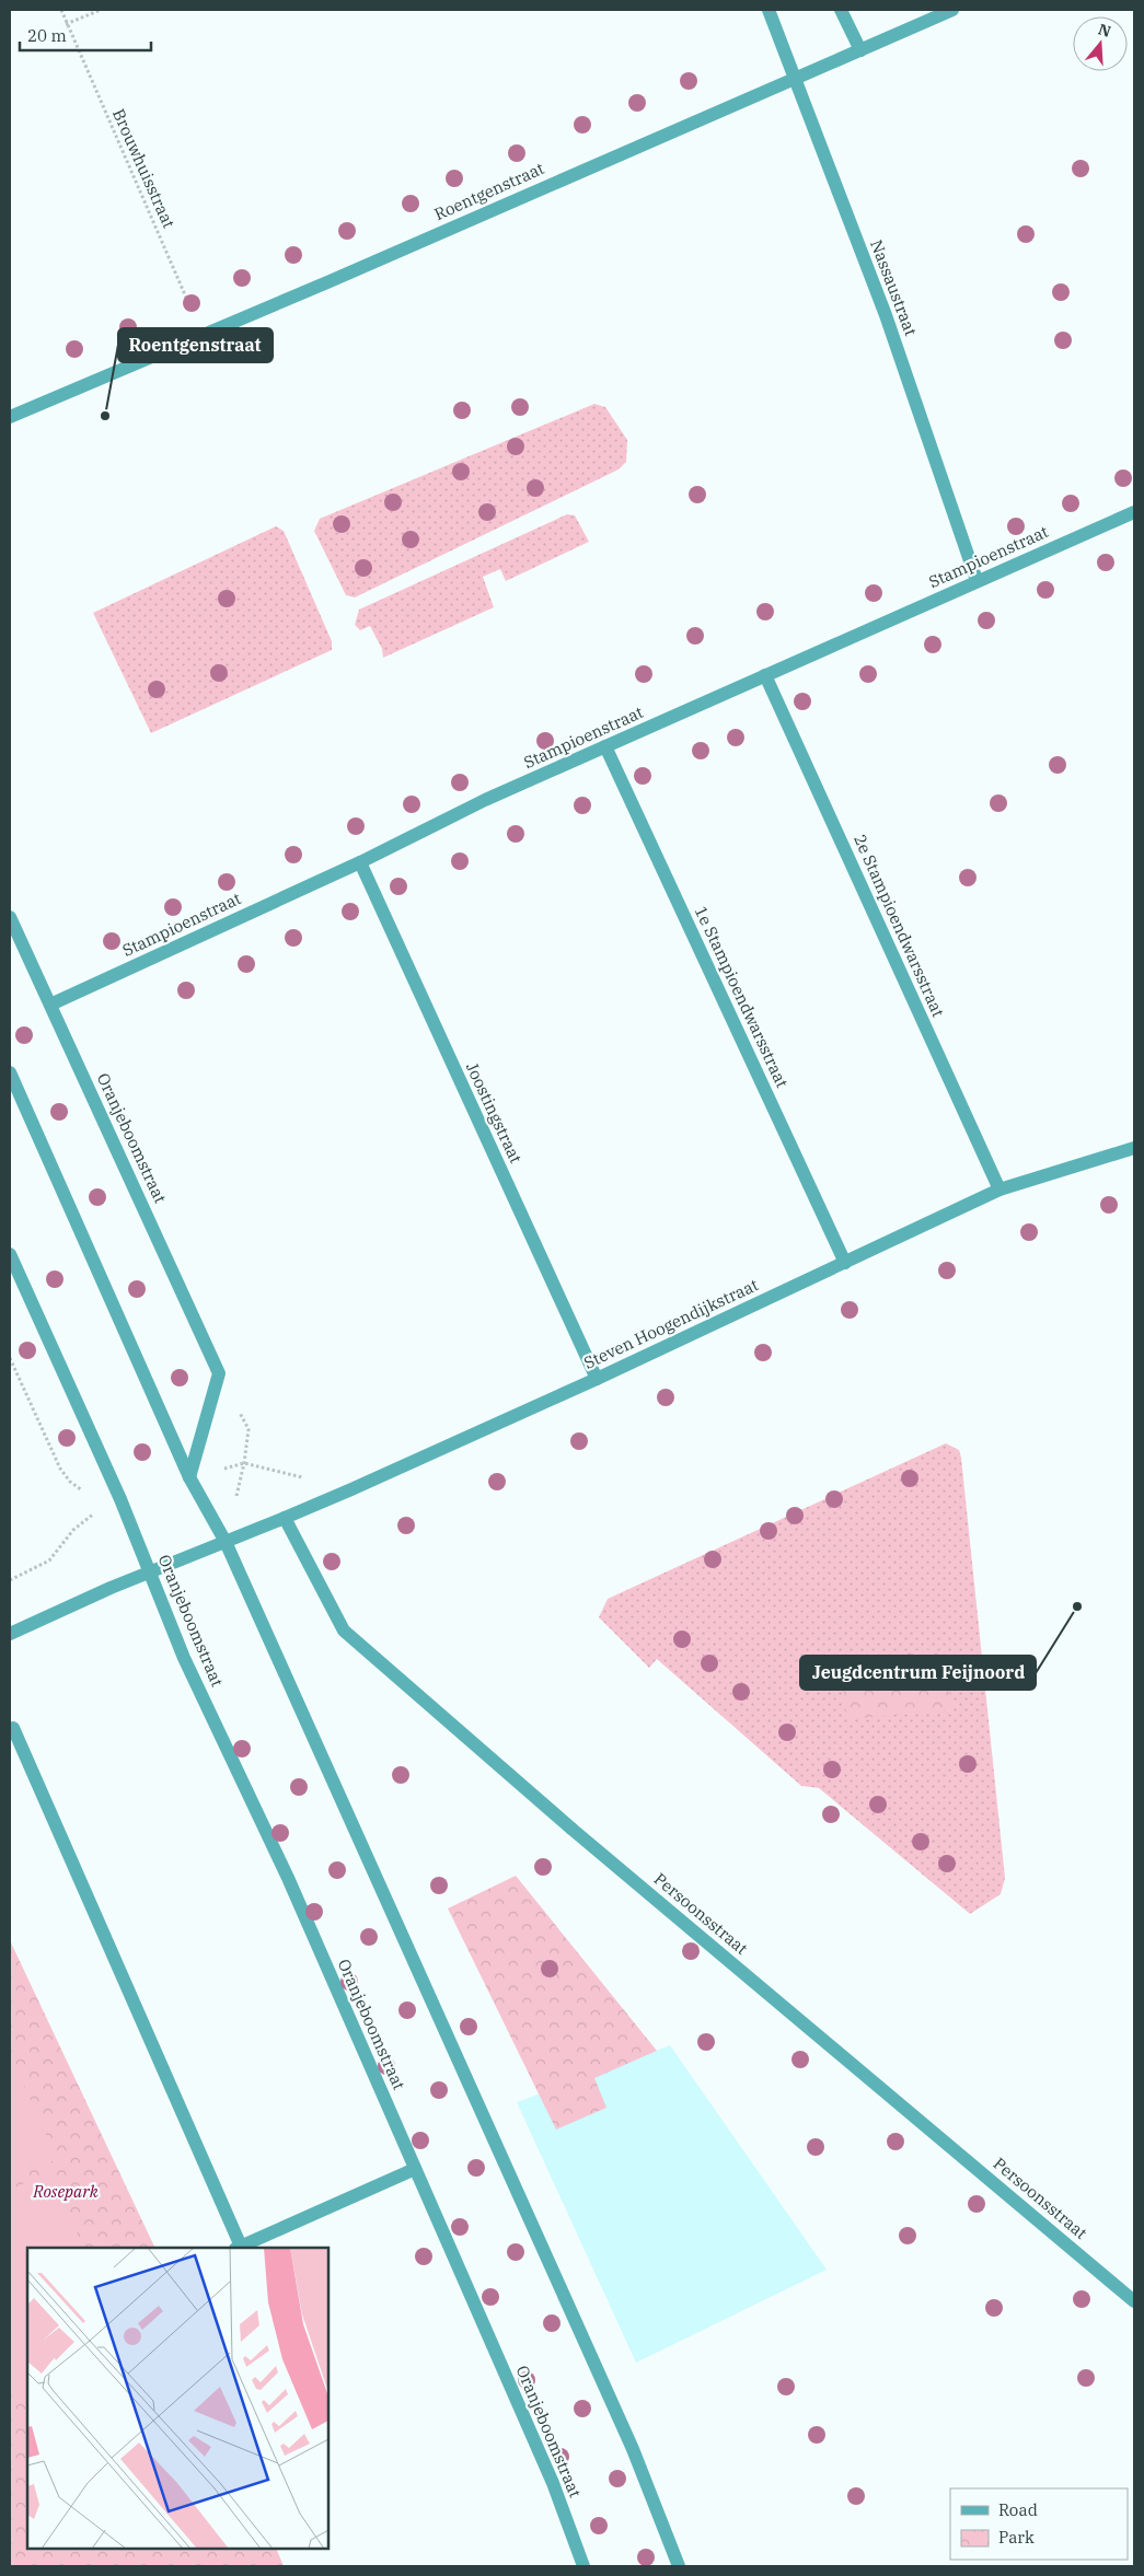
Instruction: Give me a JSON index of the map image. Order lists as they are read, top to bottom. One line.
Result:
{"streets":{"street":["Roentgenstraat","Nassaustraat","Stampioenstraat","2e Stampioendwarsstraat","1e Stampioendwarsstraat","Joostingstraat","Oranjeboomstraat","Steven Hoogendijkstraat","Persoonsstraat"],"path":["Brouwhuisstraat"]},"crossings":[["Brouwhuisstraat","Roentgenstraat"],["Roentgenstraat","Nassaustraat"],["Nassaustraat","Stampioenstraat"],["Stampioenstraat","2e Stampioendwarsstraat"],["Stampioenstraat","1e Stampioendwarsstraat"],["Stampioenstraat","Joostingstraat"],["Stampioenstraat","Oranjeboomstraat"],["2e Stampioendwarsstraat","Steven Hoogendijkstraat"],["1e Stampioendwarsstraat","Steven Hoogendijkstraat"],["Joostingstraat","Steven Hoogendijkstraat"],["Oranjeboomstraat","Steven Hoogendijkstraat"],["Steven Hoogendijkstraat","Persoonsstraat"]],"parks":["Rosepark"],"places":["Roentgenstraat","Jeugdcentrum Feijnoord"],"legend":["Road","Park"],"scale_bar":"20 m","north":"top"}
